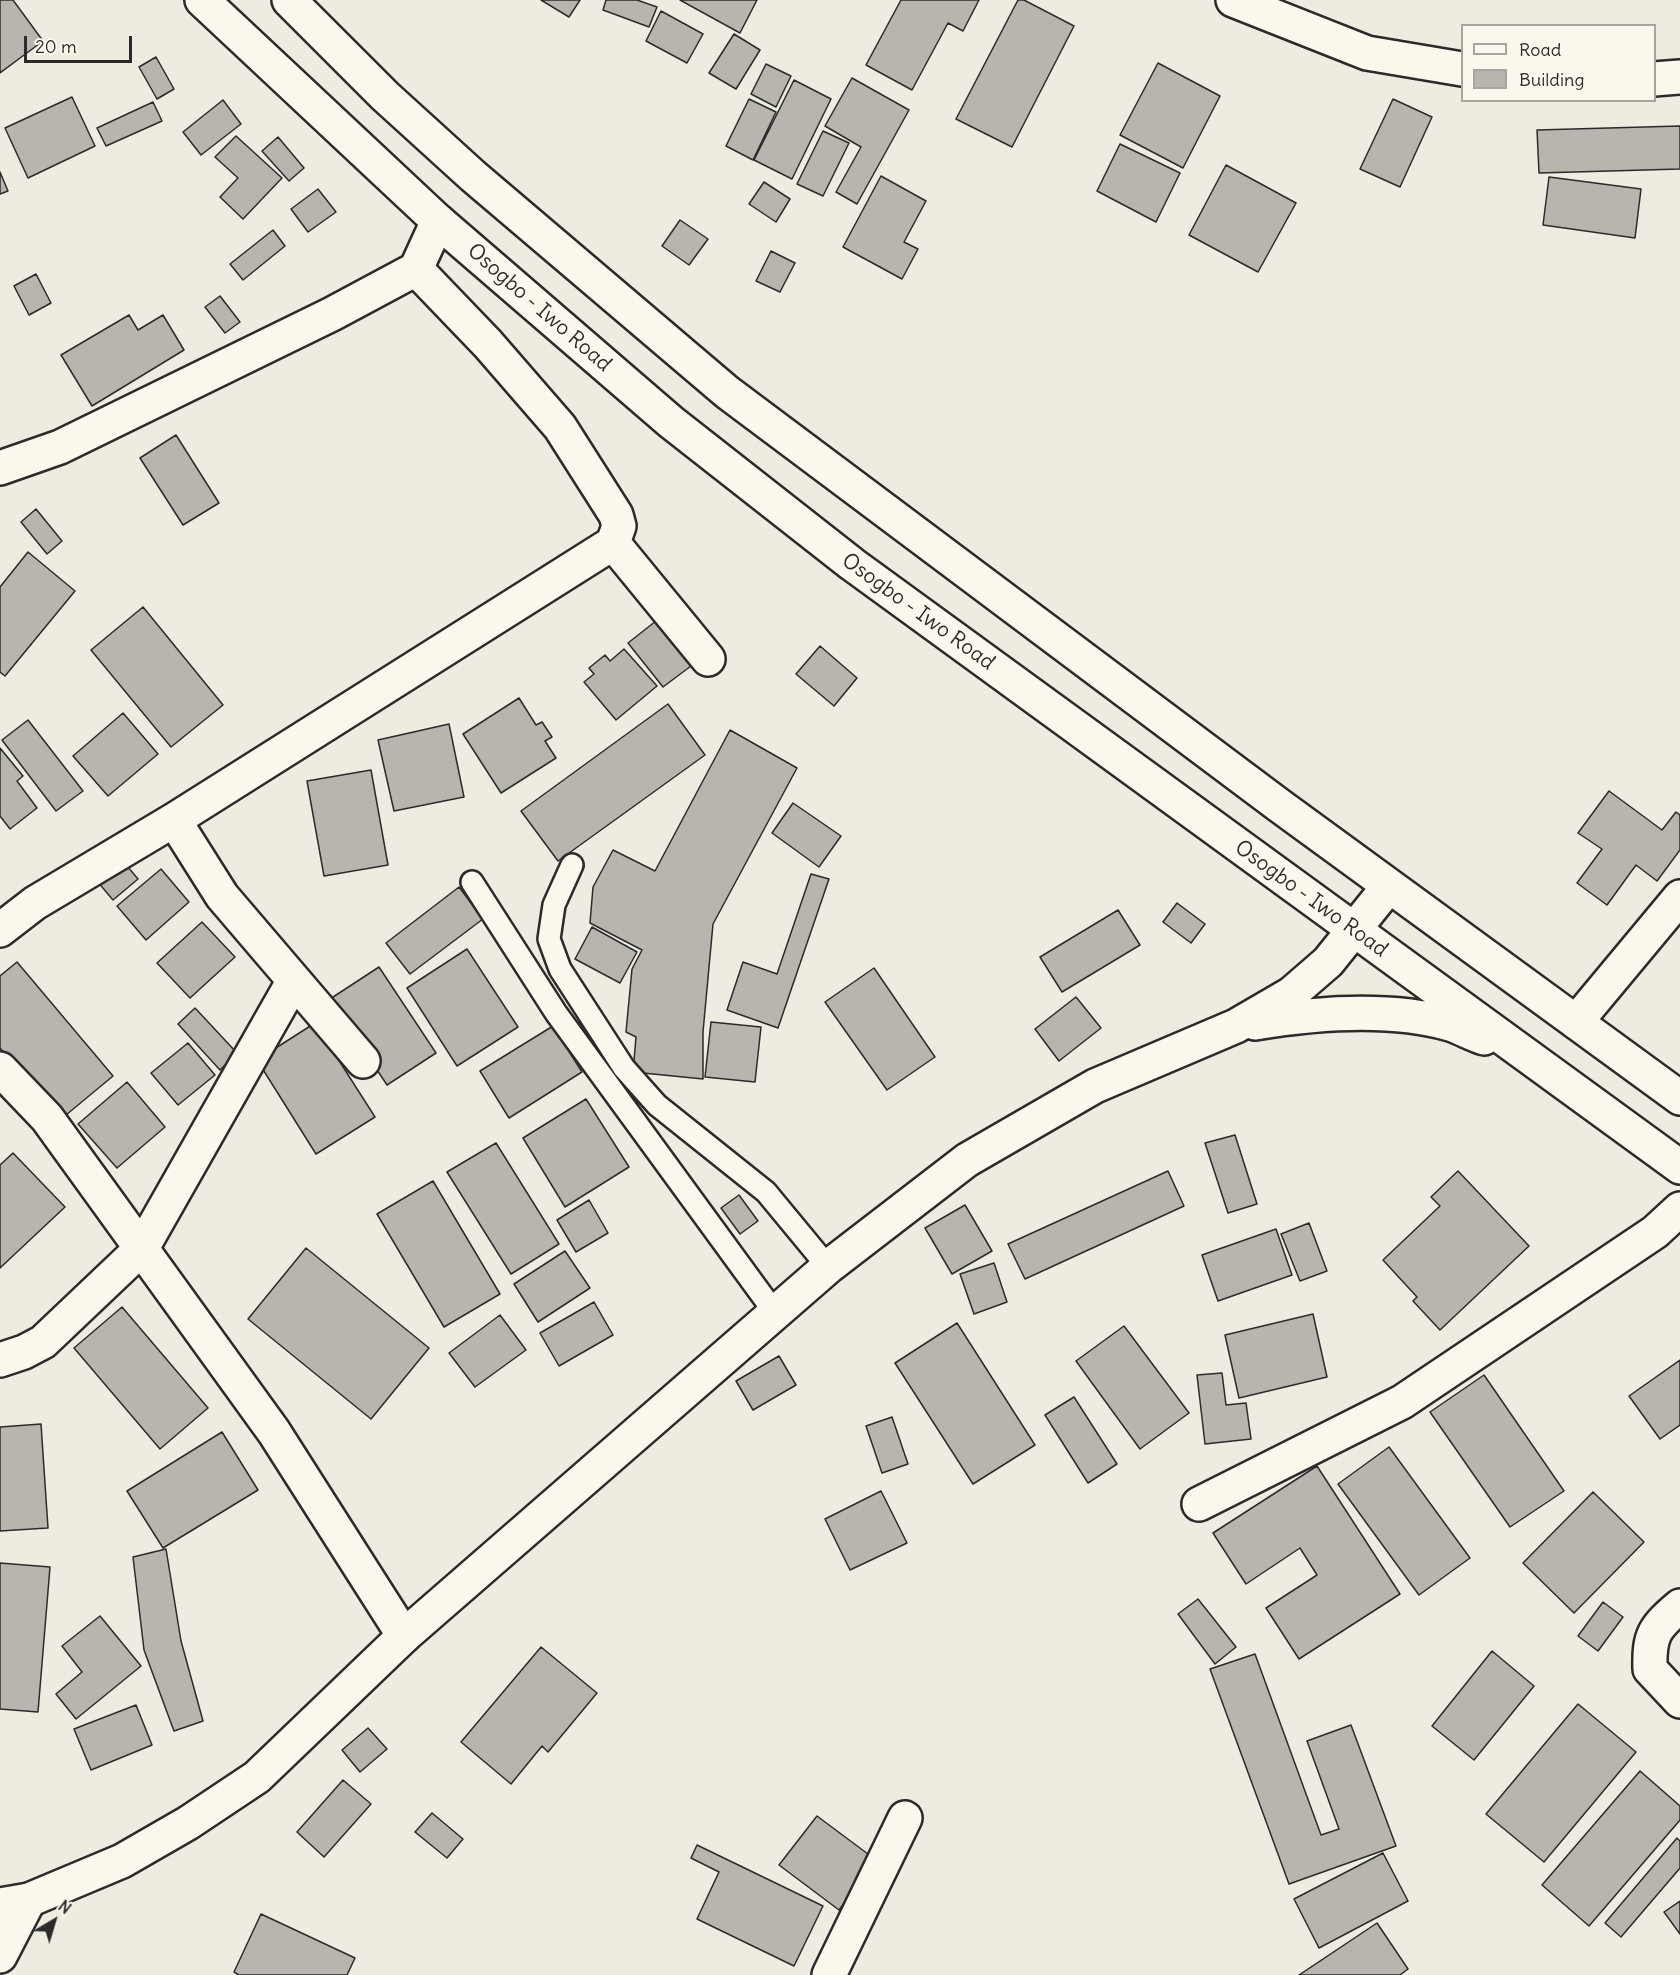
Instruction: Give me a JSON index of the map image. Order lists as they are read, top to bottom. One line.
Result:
{"streets":{"main road":["Osogbo - Iwo Road"]},"legend":["Road","Building"],"scale_bar":"20 m","north":"top right"}
